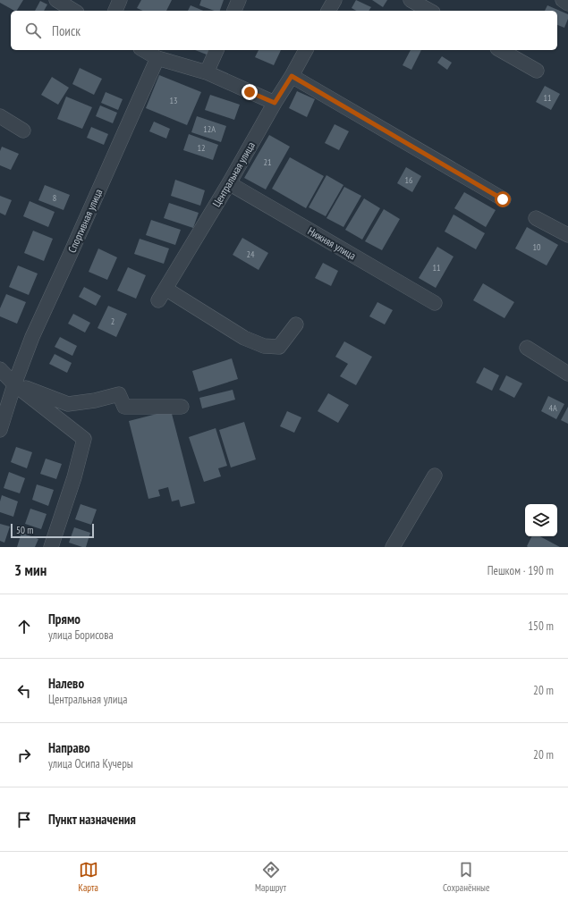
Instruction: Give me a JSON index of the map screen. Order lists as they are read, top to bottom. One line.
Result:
{"streets":{"street":["Центральная улица","Спортивная улица","Нижняя улица"]},"crossings":[["Центральная улица","Нижняя улица"]],"house_numbers":["11","13","12А","12","21","16","8","10","24","11","2","4А"],"scale_bar":"50 m","page":{"search":"Поиск","scale":"50 m","heading":["3 мин","Пешком · 190 m"],"list":[["Прямо","улица Борисова","150 m"],["Налево","Центральная улица","20 m"],["Направо","улица Осипа Кучеры","20 m"],"Пункт назначения"],"nav":["Карта","Маршрут","Сохранённые"]}}
